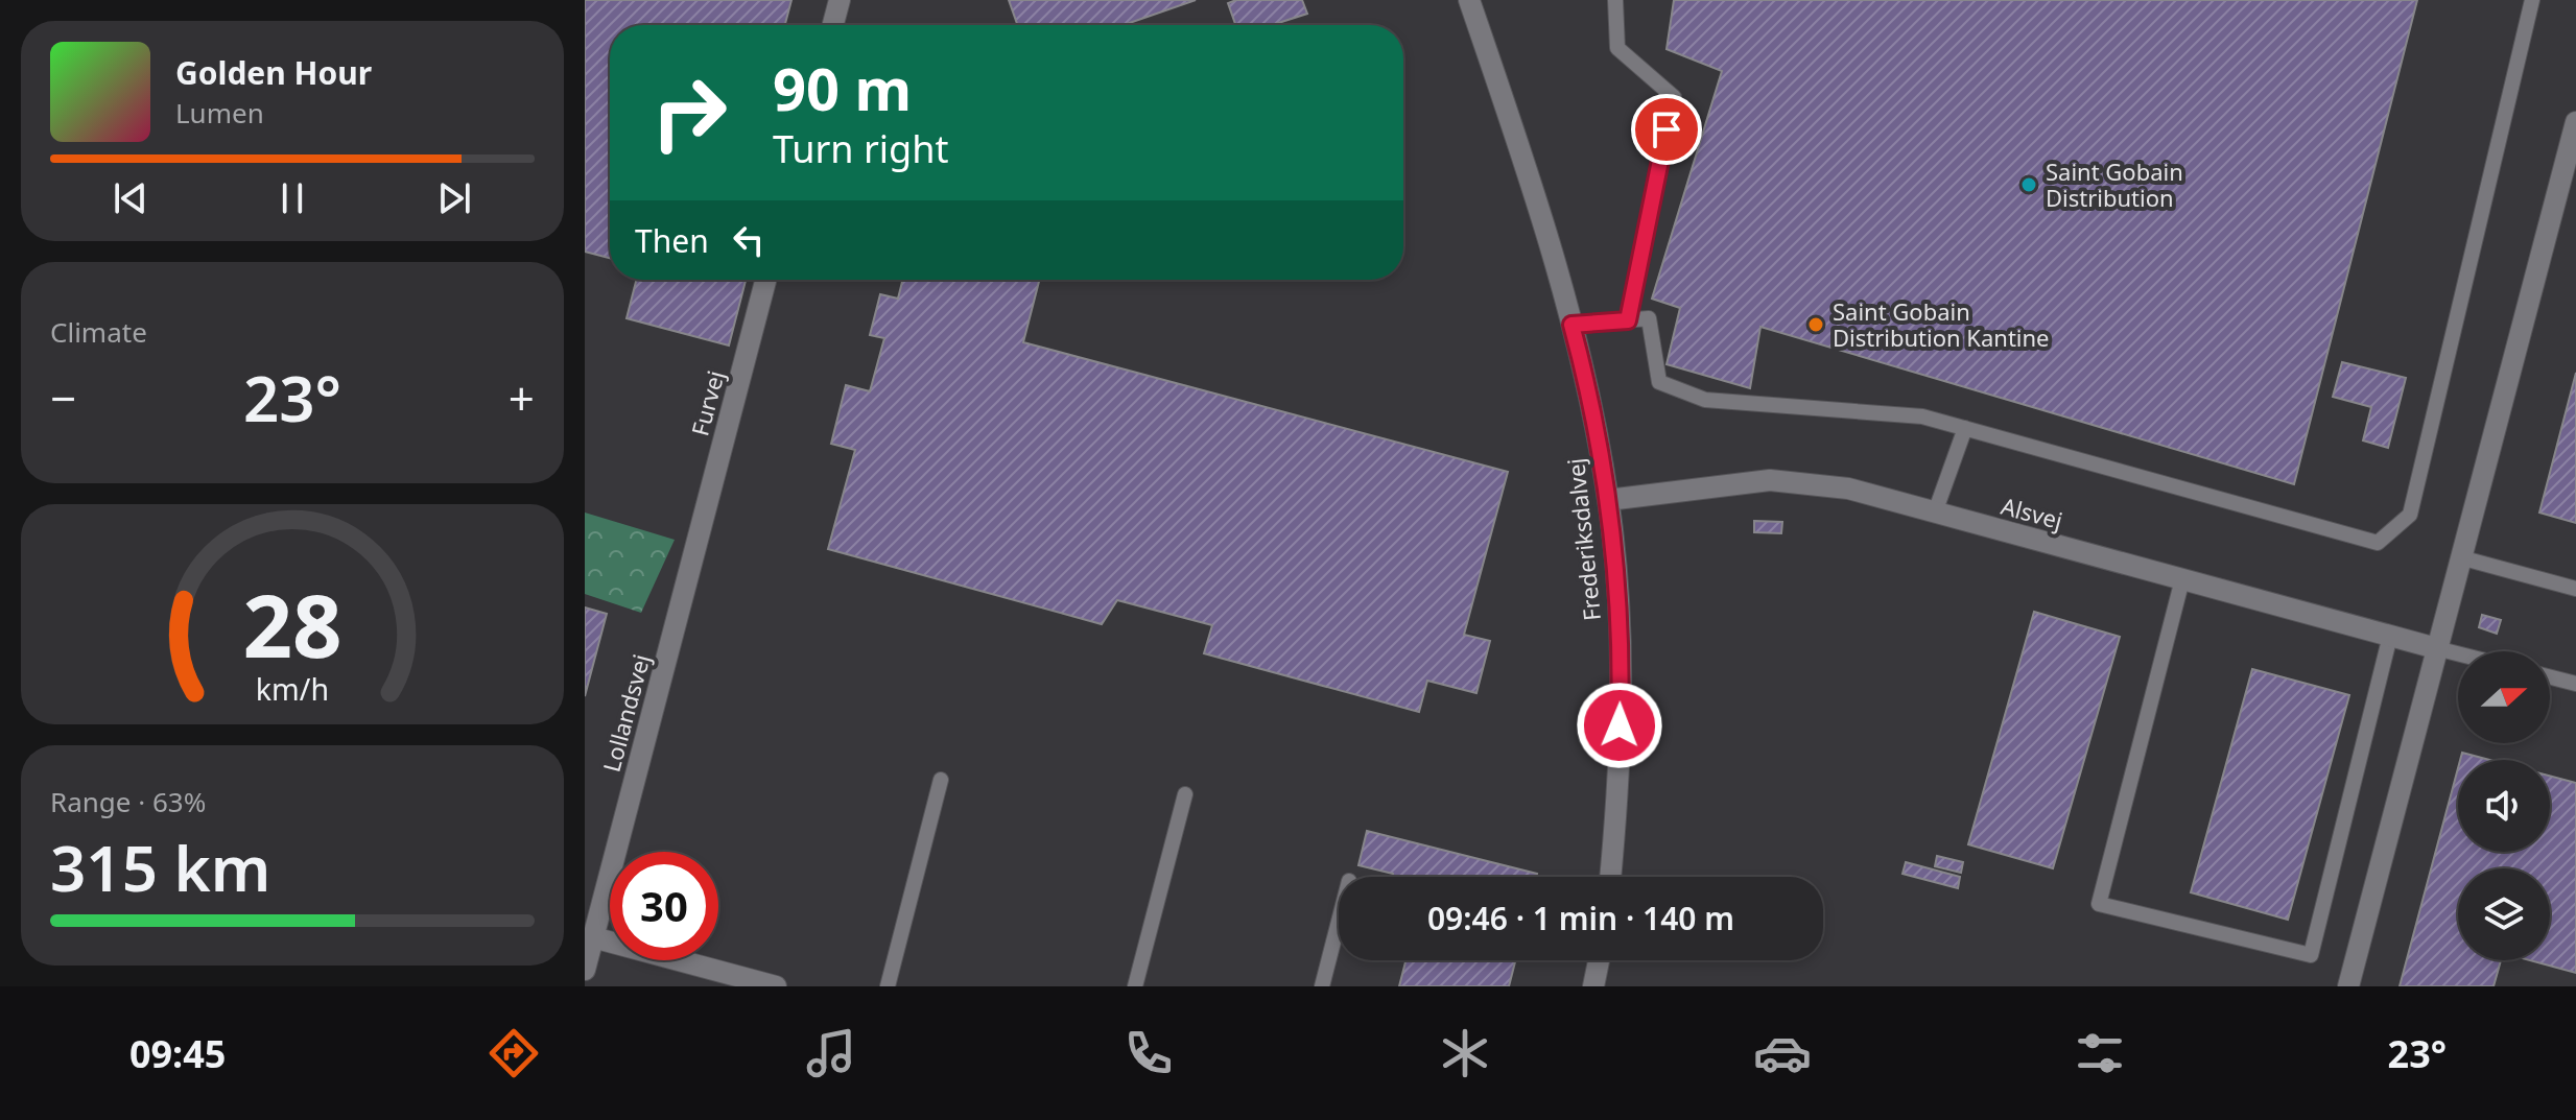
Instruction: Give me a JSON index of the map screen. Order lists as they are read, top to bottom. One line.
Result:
{"streets":{"street":["Furvej","Alsvej","Frederiksdalvej","Lollandsvej"]},"crossings":[["Furvej","Lollandsvej"],["Alsvej","Frederiksdalvej"]],"places":["Saint Gobain Distribution","Saint Gobain Distribution Kantine"],"north":"right","page":{"turn":["90 m","Turn right"],"song":["Golden Hour","Lumen"],"then":"Then","tile":["Climate",["Range · 63%","315 km"]],"heat":["−","23°","+"],"limit":"30","trip":"09:46 · 1 min · 140 m","tabs":["09:45","23°"],"gauge":["28","km/h"]}}
